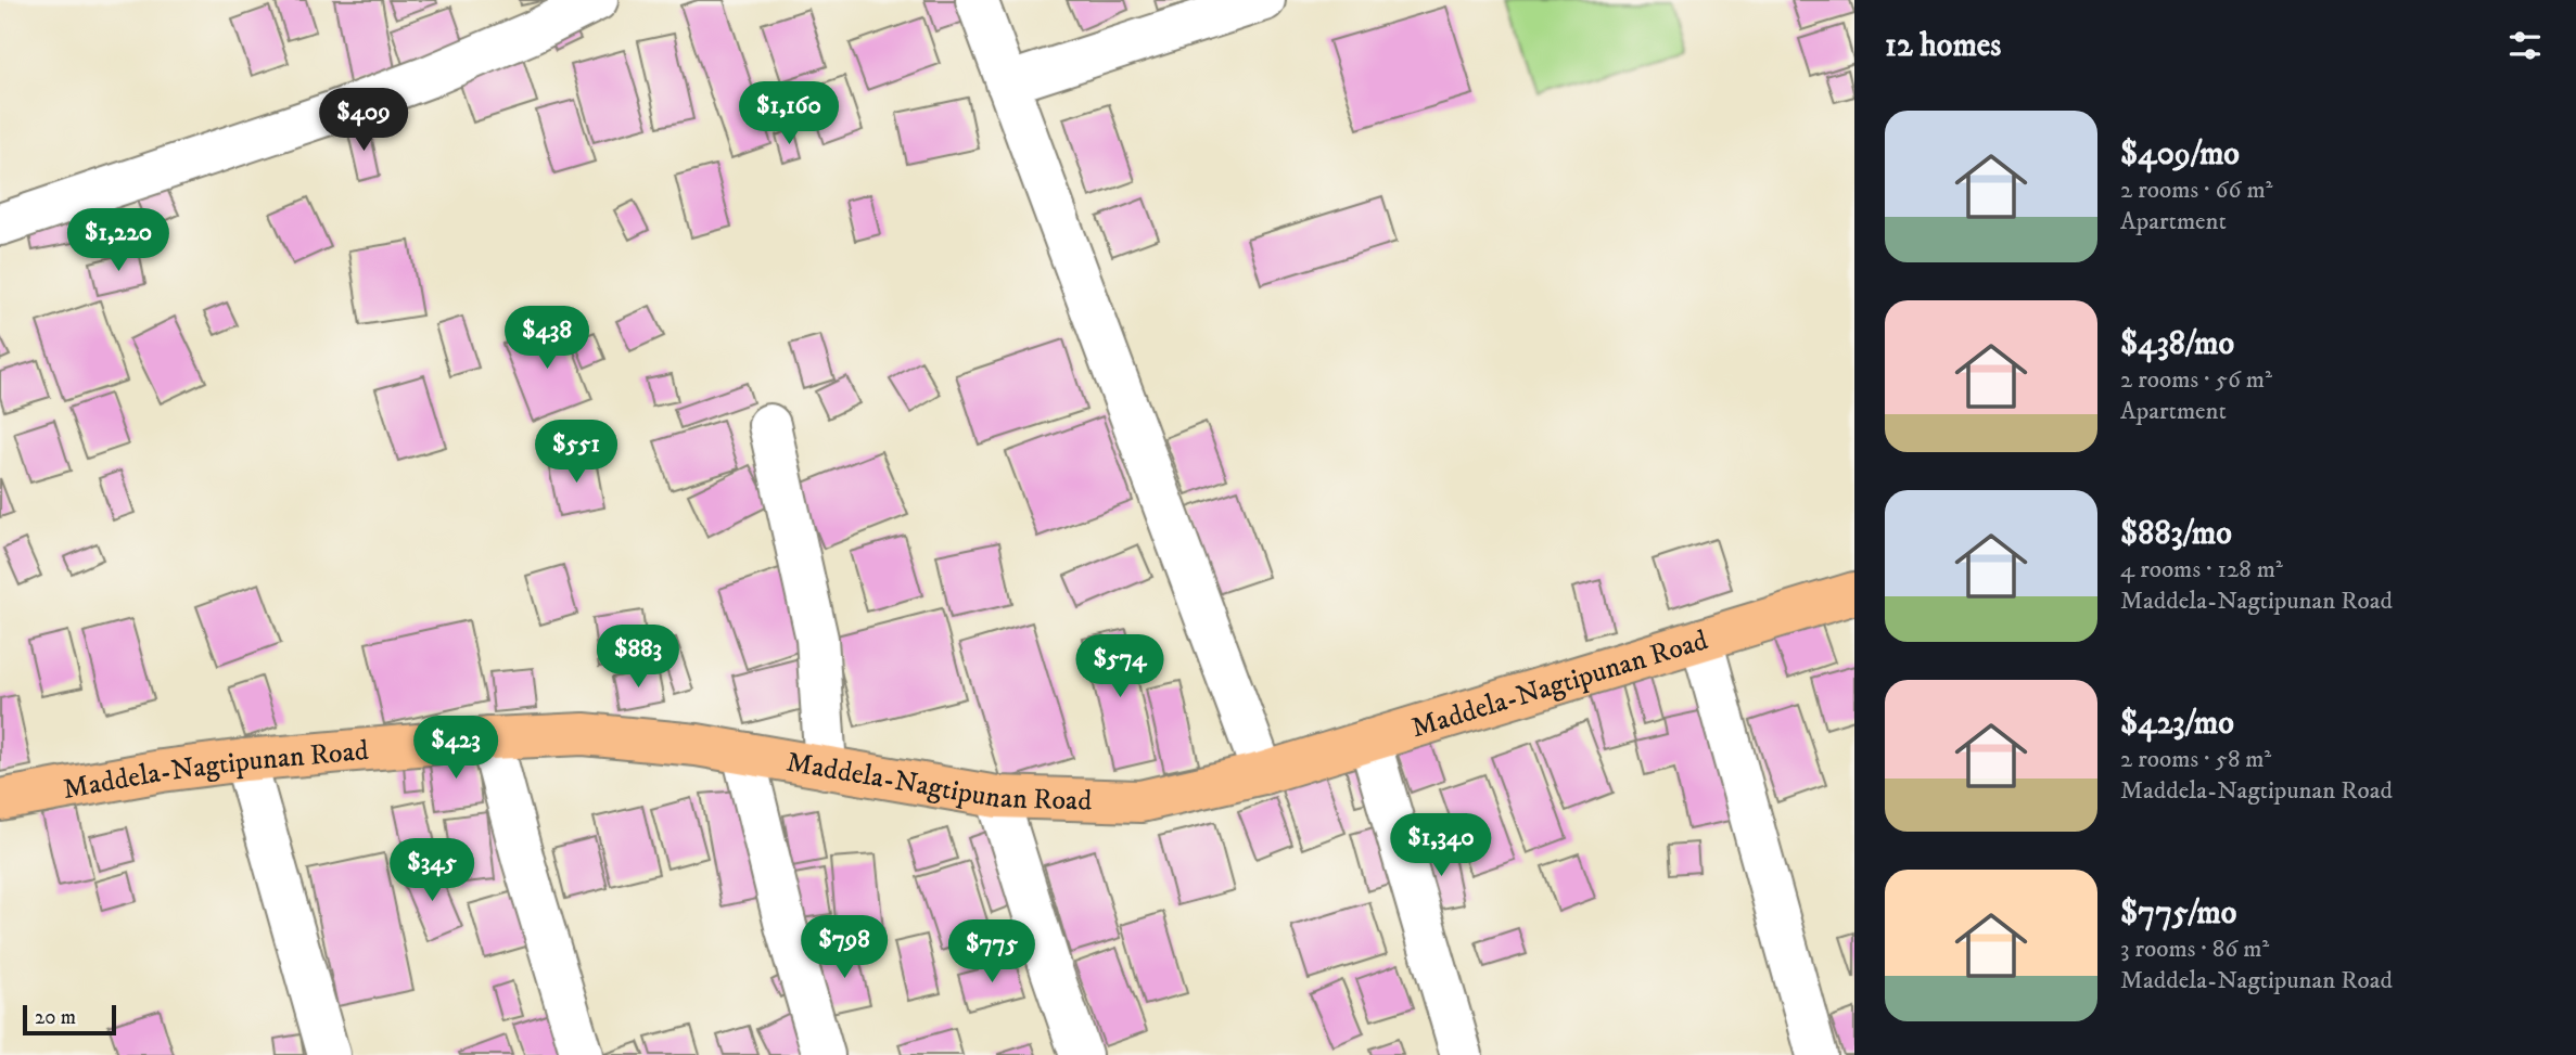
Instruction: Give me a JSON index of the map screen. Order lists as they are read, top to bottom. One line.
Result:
{"streets":{"main road":["Maddela-Nagtipunan Road"]},"scale_bar":"20 m","page":{"heading":"12 homes","price":["$1,160","$409","$1,220","$438","$551","$883","$574","$423","$1,340","$345","$798","$775"],"list":[{"name":"$409/mo","note":"2 rooms · 66 m² · Apartment"},{"name":"$438/mo","note":"2 rooms · 56 m² · Apartment"},{"name":"$883/mo","note":"4 rooms · 128 m² · Maddela-Nagtipunan Road"},{"name":"$423/mo","note":"2 rooms · 58 m² · Maddela-Nagtipunan Road"},{"name":"$775/mo","note":"3 rooms · 86 m² · Maddela-Nagtipunan Road"}],"scale":"20 m"}}
